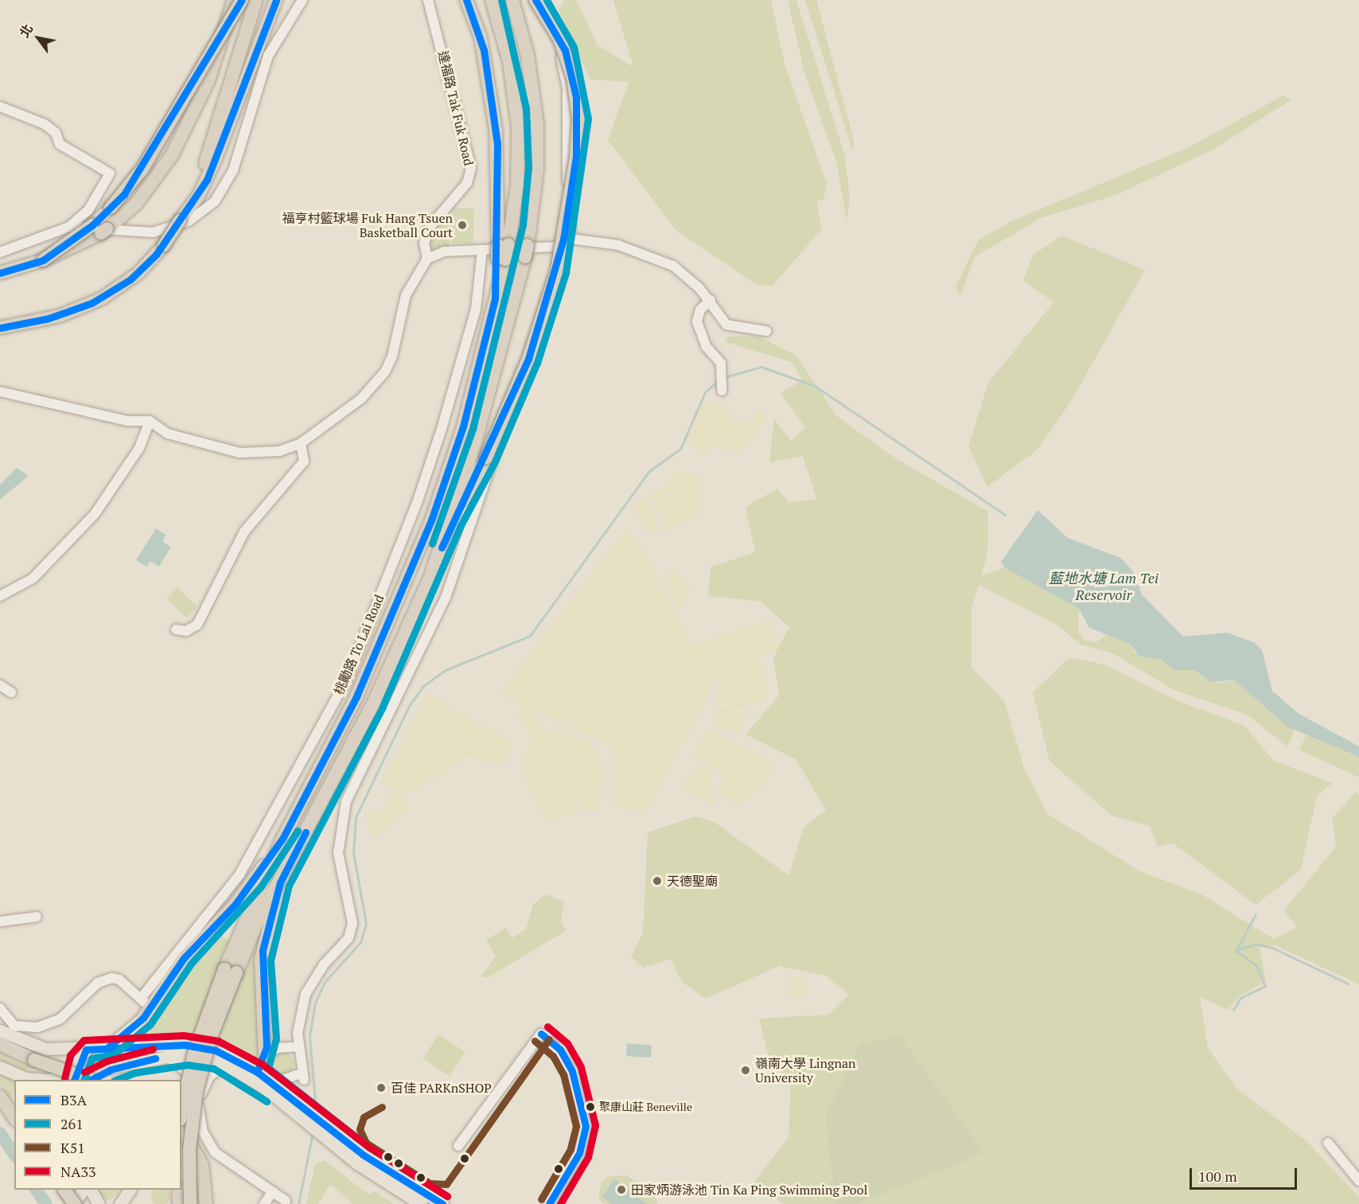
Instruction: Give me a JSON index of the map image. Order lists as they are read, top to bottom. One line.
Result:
{"streets":{"street":["達福路 Tak Fuk Road","桃勵路 To Lai Road"]},"water":["藍地水塘 Lam Tei Reservoir"],"places":["福亨村籃球場 Fuk Hang Tsuen Basketball Court","天德聖廟","嶺南大學 Lingnan University","百佳 PARKnSHOP","聚康山莊 Beneville","田家炳游泳池 Tin Ka Ping Swimming Pool"],"lines":["transit line B3A","transit line 261","transit line NA33","transit line K51"],"legend":["B3A","261","K51","NA33"],"scale_bar":"100 m","north":"top left"}
